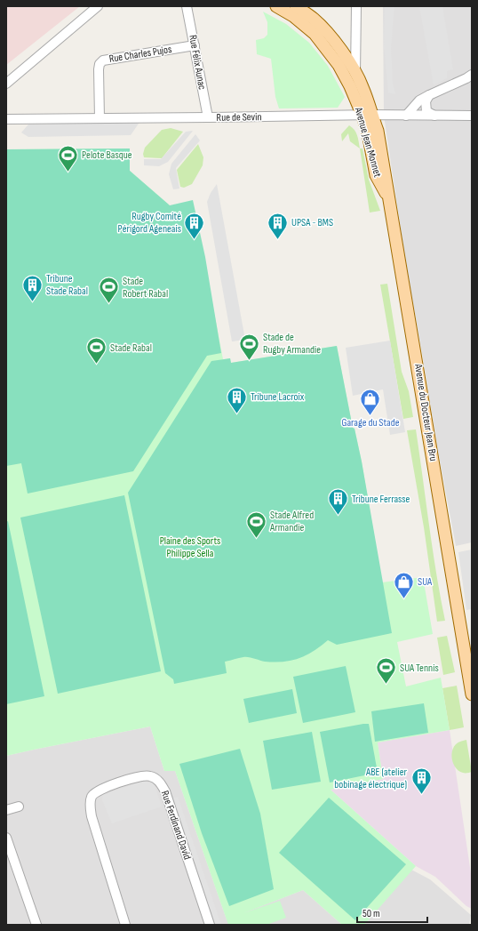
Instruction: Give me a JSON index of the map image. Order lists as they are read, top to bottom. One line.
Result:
{"streets":{"main road":["Avenue Jean Monnet","Avenue du Docteur Jean Bru"],"street":["Rue Charles Pujos","Rue Félix Aunac","Rue de Sevin","Rue Ferdinand David"]},"crossings":[["Rue Charles Pujos","Rue Félix Aunac"],["Rue Charles Pujos","Rue de Sevin"],["Rue Félix Aunac","Rue de Sevin"],["Rue de Sevin","Avenue Jean Monnet"],["Avenue Jean Monnet","Avenue du Docteur Jean Bru"]],"parks":["Plaine des Sports Philippe Sella"],"places":{"sports":["Pelote Basque","Stade Robert Rabal","Stade de Rugby Armandie","Stade Rabal","Stade Alfred Armandie","SUA Tennis"],"building":["Rugby Comité Périgord Ageneais","UPSA - BMS","Tribune Stade Rabal","Tribune Lacroix","Tribune Ferrasse","ABE (atelier bobinage électrique)"],"shop":["Garage du Stade","SUA"]},"scale_bar":"50 m"}
